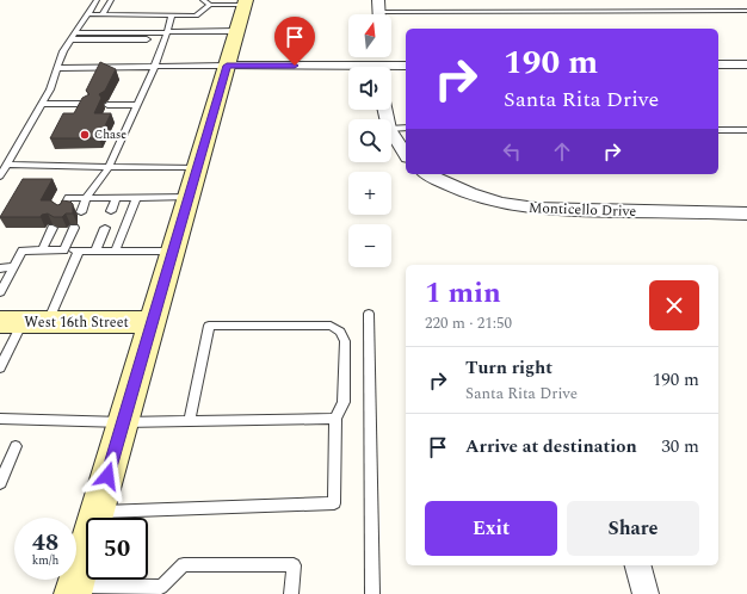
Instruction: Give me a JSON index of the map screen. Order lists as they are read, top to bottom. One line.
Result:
{"streets":{"main road":["West 16th Street"],"street":["Monticello Drive"]},"places":["Chase"],"north":"top","page":{"map_buttons":["+","−"],"turn":["190 m","Santa Rita Drive"],"heading":["1 min","220 m · 21:50"],"list":[{"name":"Turn right","note":"Santa Rita Drive","value":"190 m"},{"name":"Arrive at destination","value":"30 m"}],"buttons":["Exit","Share"],"speed":"48 km/h","limit":"50"}}
